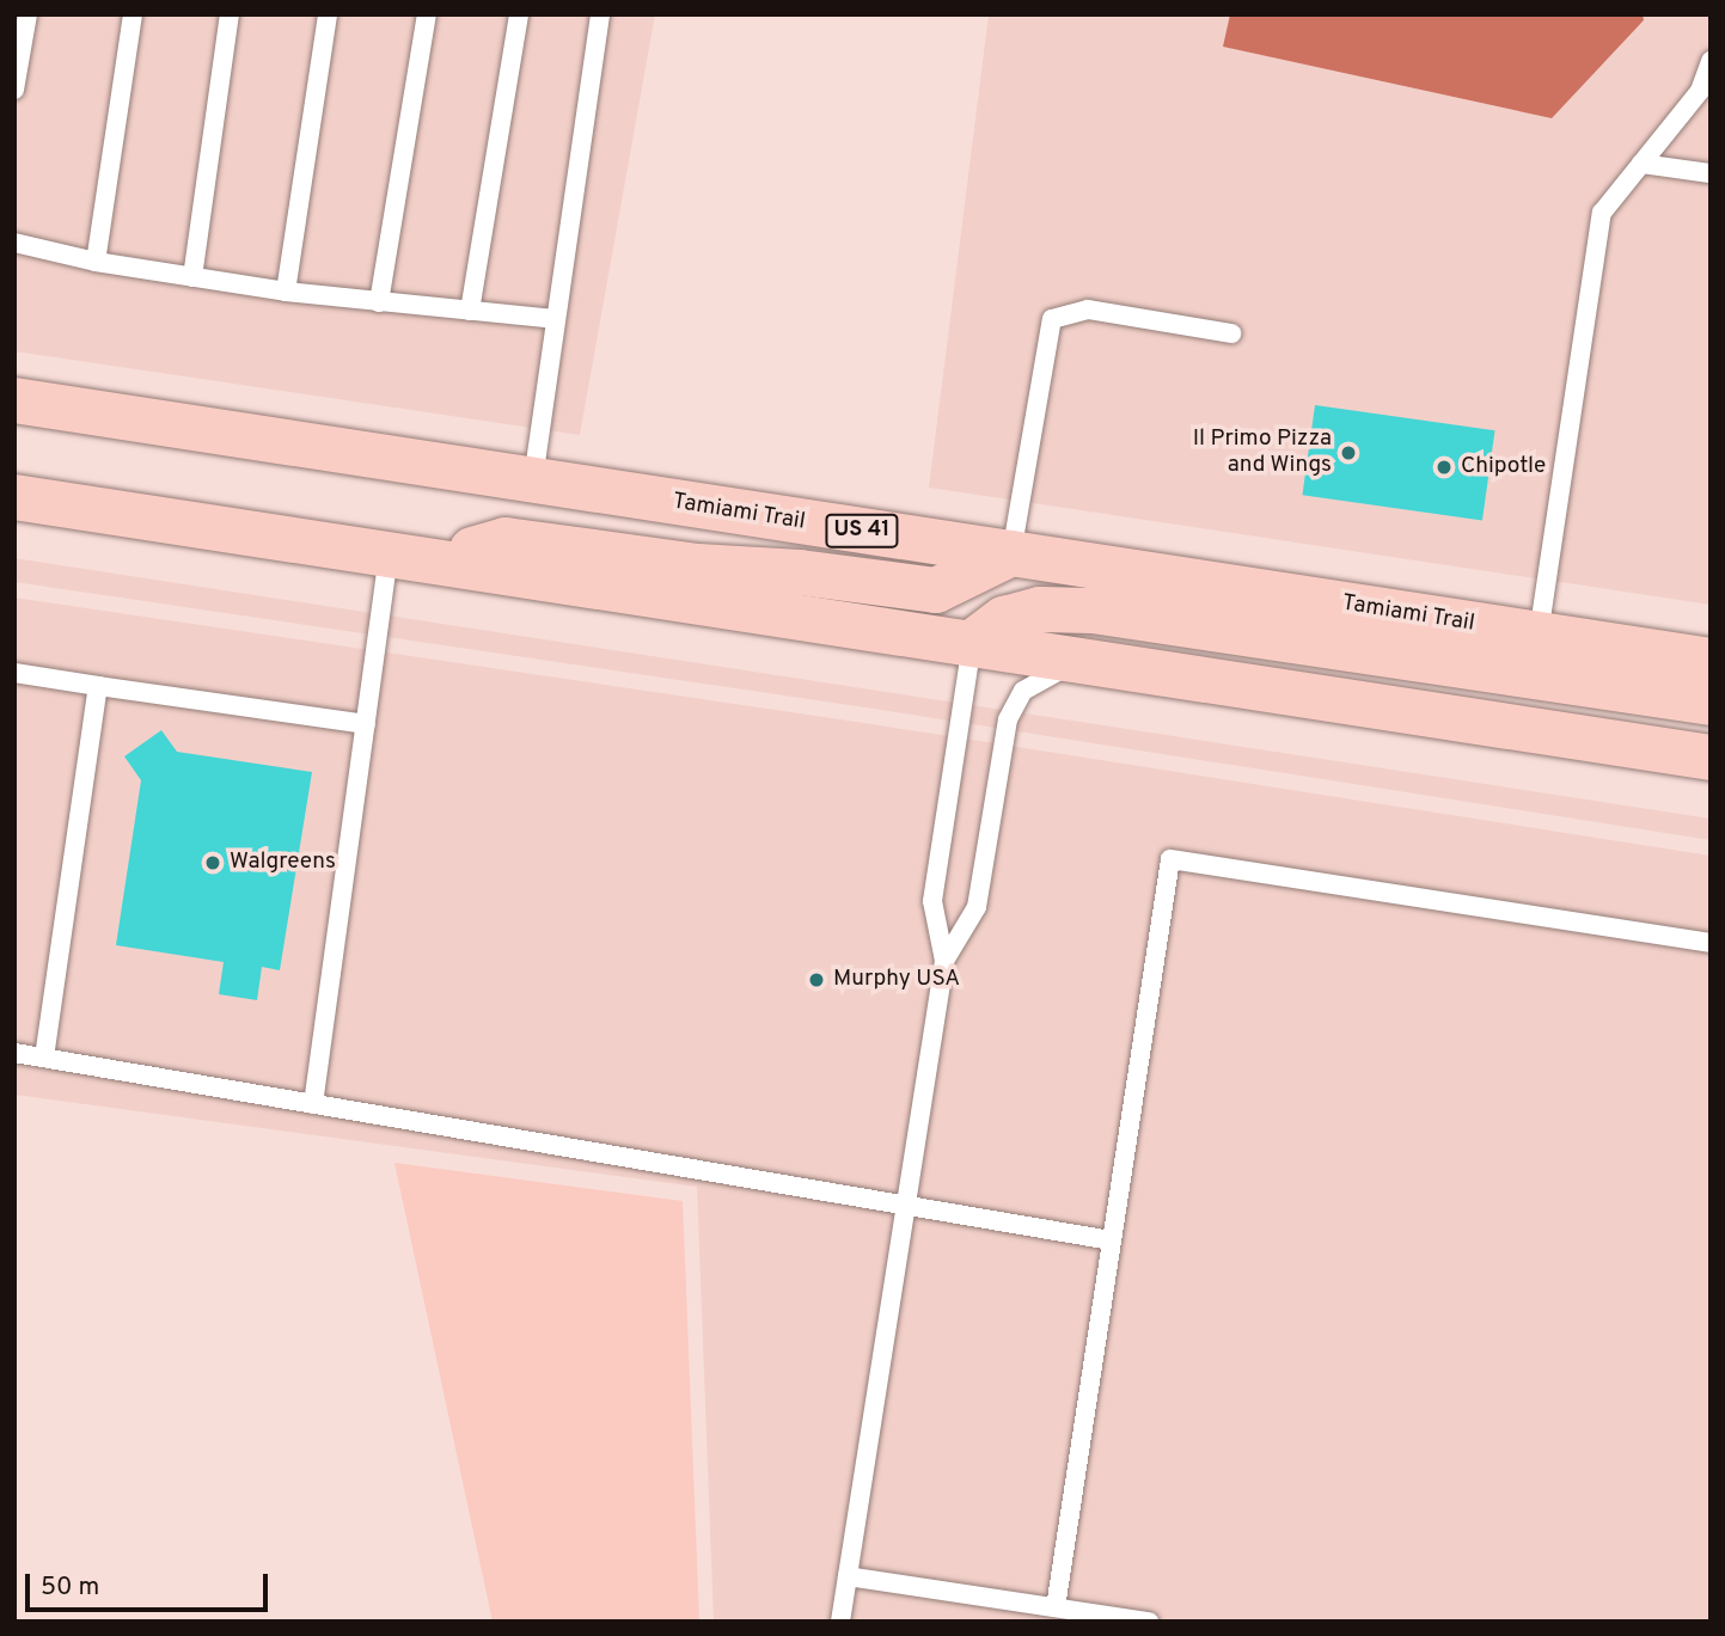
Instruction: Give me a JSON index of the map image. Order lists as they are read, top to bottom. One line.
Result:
{"streets":{"main road":["Tamiami Trail","US 41"]},"places":["Il Primo Pizza and Wings","Chipotle","Walgreens","Murphy USA"],"scale_bar":"50 m"}
